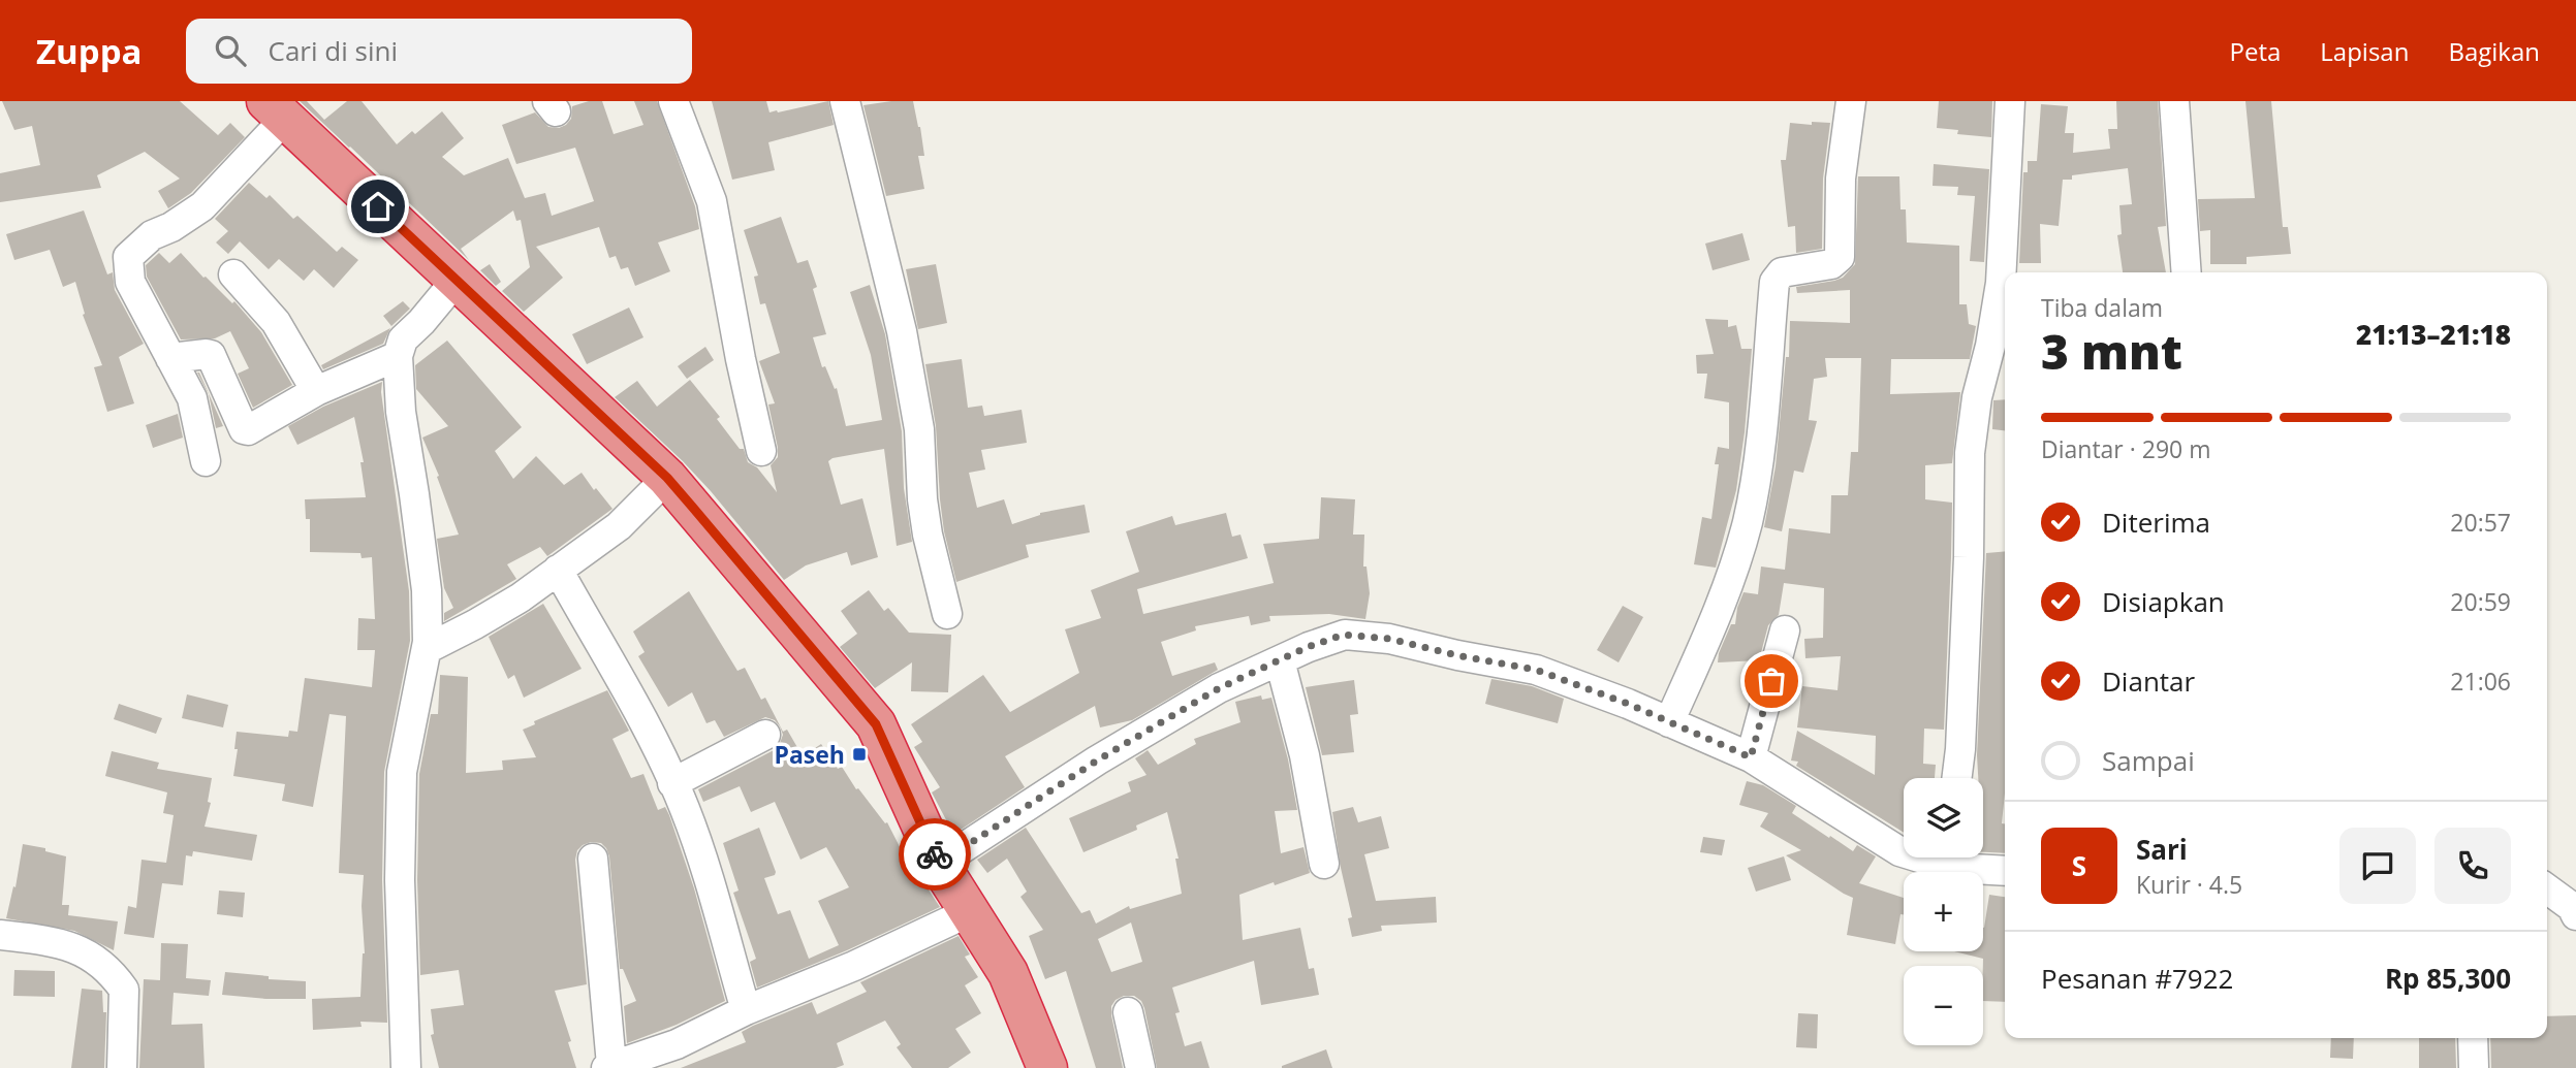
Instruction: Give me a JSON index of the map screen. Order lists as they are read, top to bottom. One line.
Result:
{"places":{"transit":["Paseh"]},"page":{"header":"Zuppa","search":"Cari di sini","nav":["Peta","Lapisan","Bagikan"],"heading":["3 mnt","Tiba dalam","21:13–21:18"],"panel":["Sari","Kurir · 4.5","Pesanan #7922","Rp 85,300"],"bar":"Diantar · 290 m","list":[["Diterima","20:57"],["Disiapkan","20:59"],["Diantar","21:06"],"Sampai"],"map_buttons":["+","−"],"round":"S"}}
